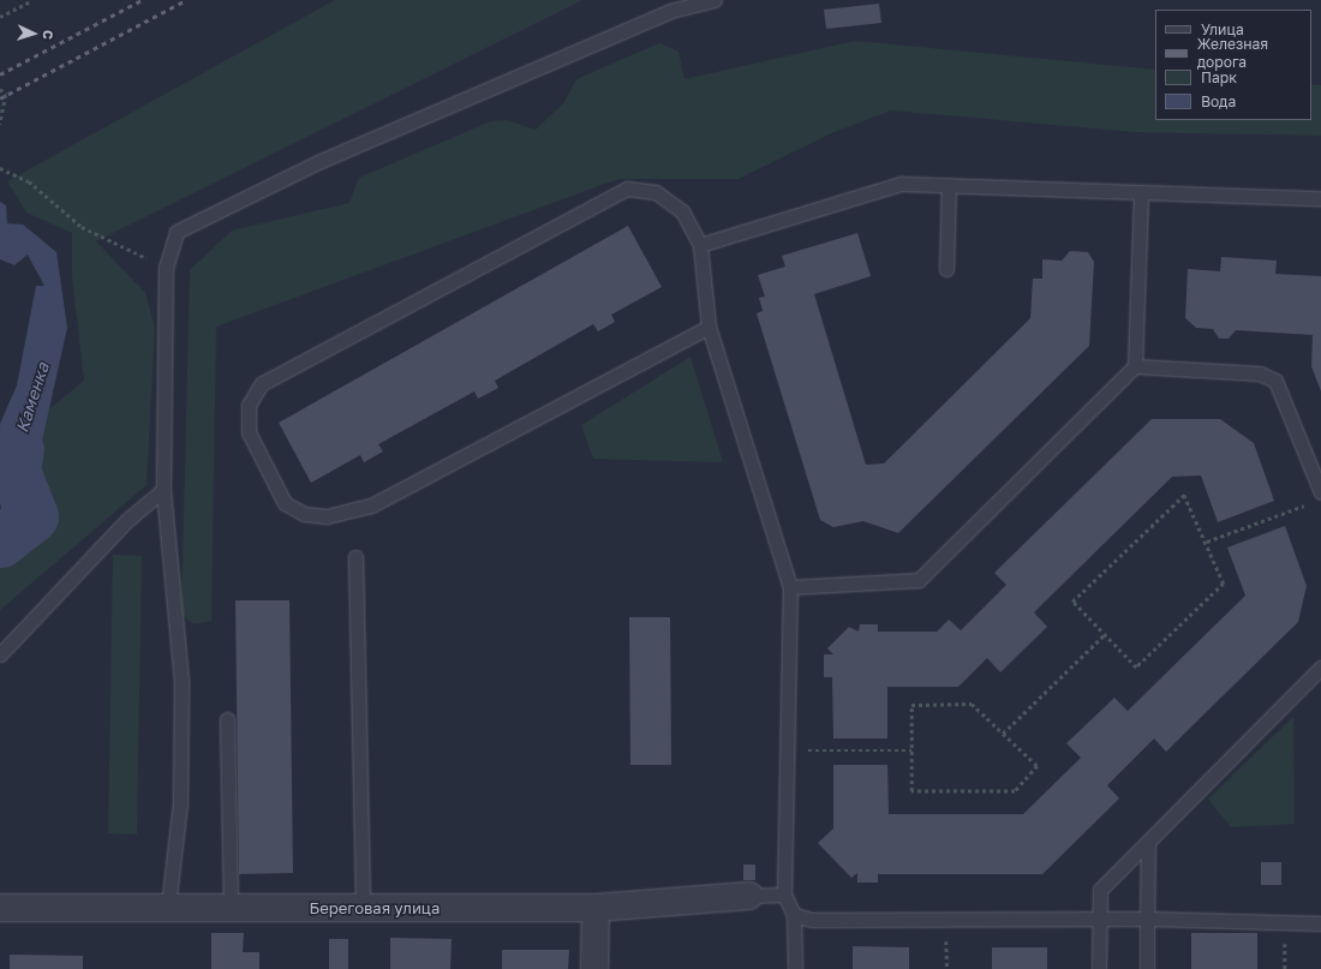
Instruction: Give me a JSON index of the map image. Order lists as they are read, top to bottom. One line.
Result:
{"streets":{"street":["Береговая улица"]},"water":["Каменка"],"legend":["Улица","Железная дорога","Парк","Вода"],"north":"right"}
